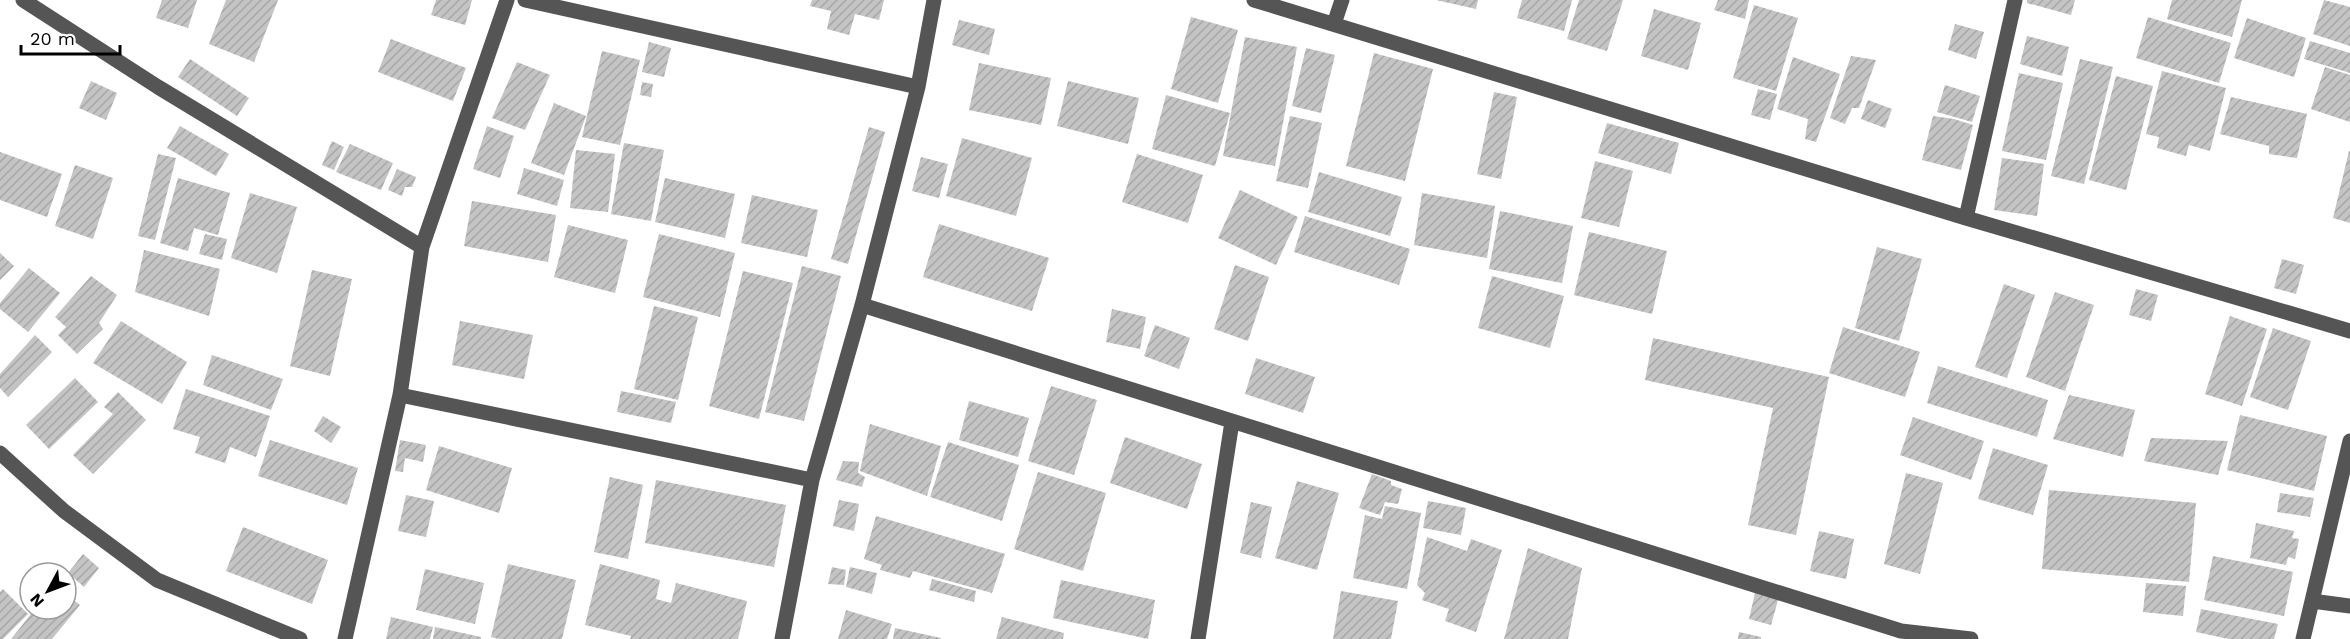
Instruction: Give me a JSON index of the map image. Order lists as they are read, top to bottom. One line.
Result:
{"scale_bar":"20 m","north":"bottom left"}
